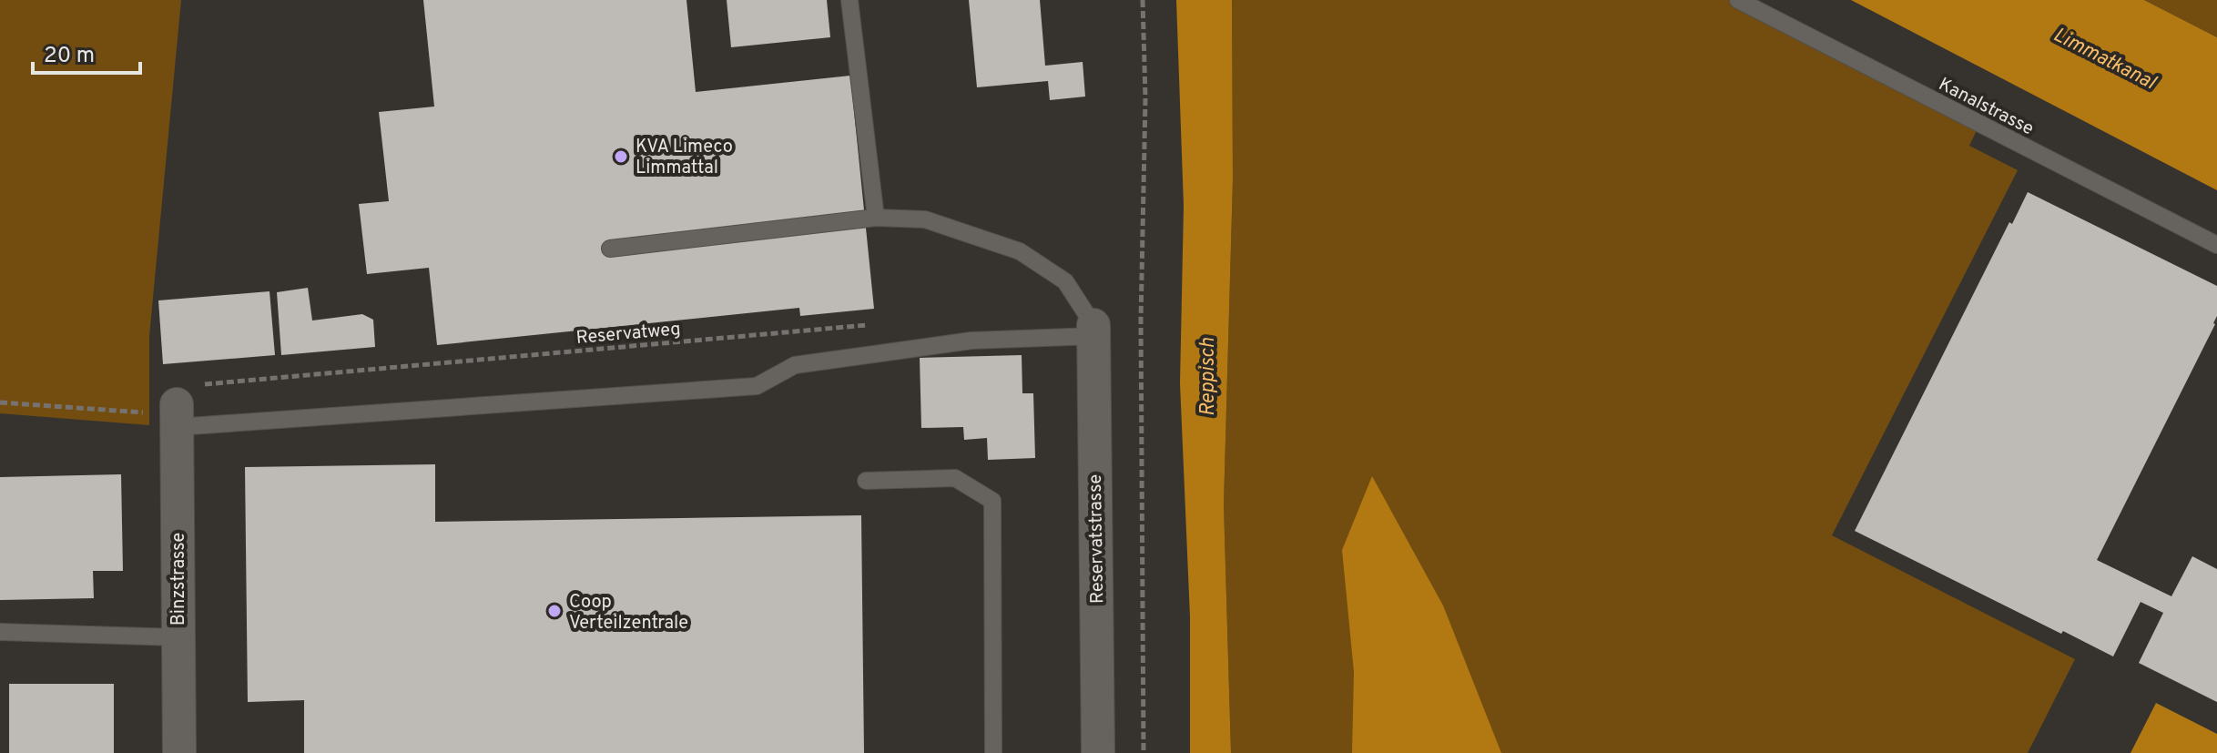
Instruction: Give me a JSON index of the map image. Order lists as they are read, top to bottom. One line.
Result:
{"streets":{"street":["Reservatstrasse","Binzstrasse"],"lane":["Kanalstrasse"],"path":["Reservatweg"]},"crossings":[["Reservatweg","Binzstrasse"]],"water":["Limmatkanal","Reppisch"],"places":["KVA Limeco Limmattal","Coop Verteilzentrale"],"scale_bar":"20 m"}
